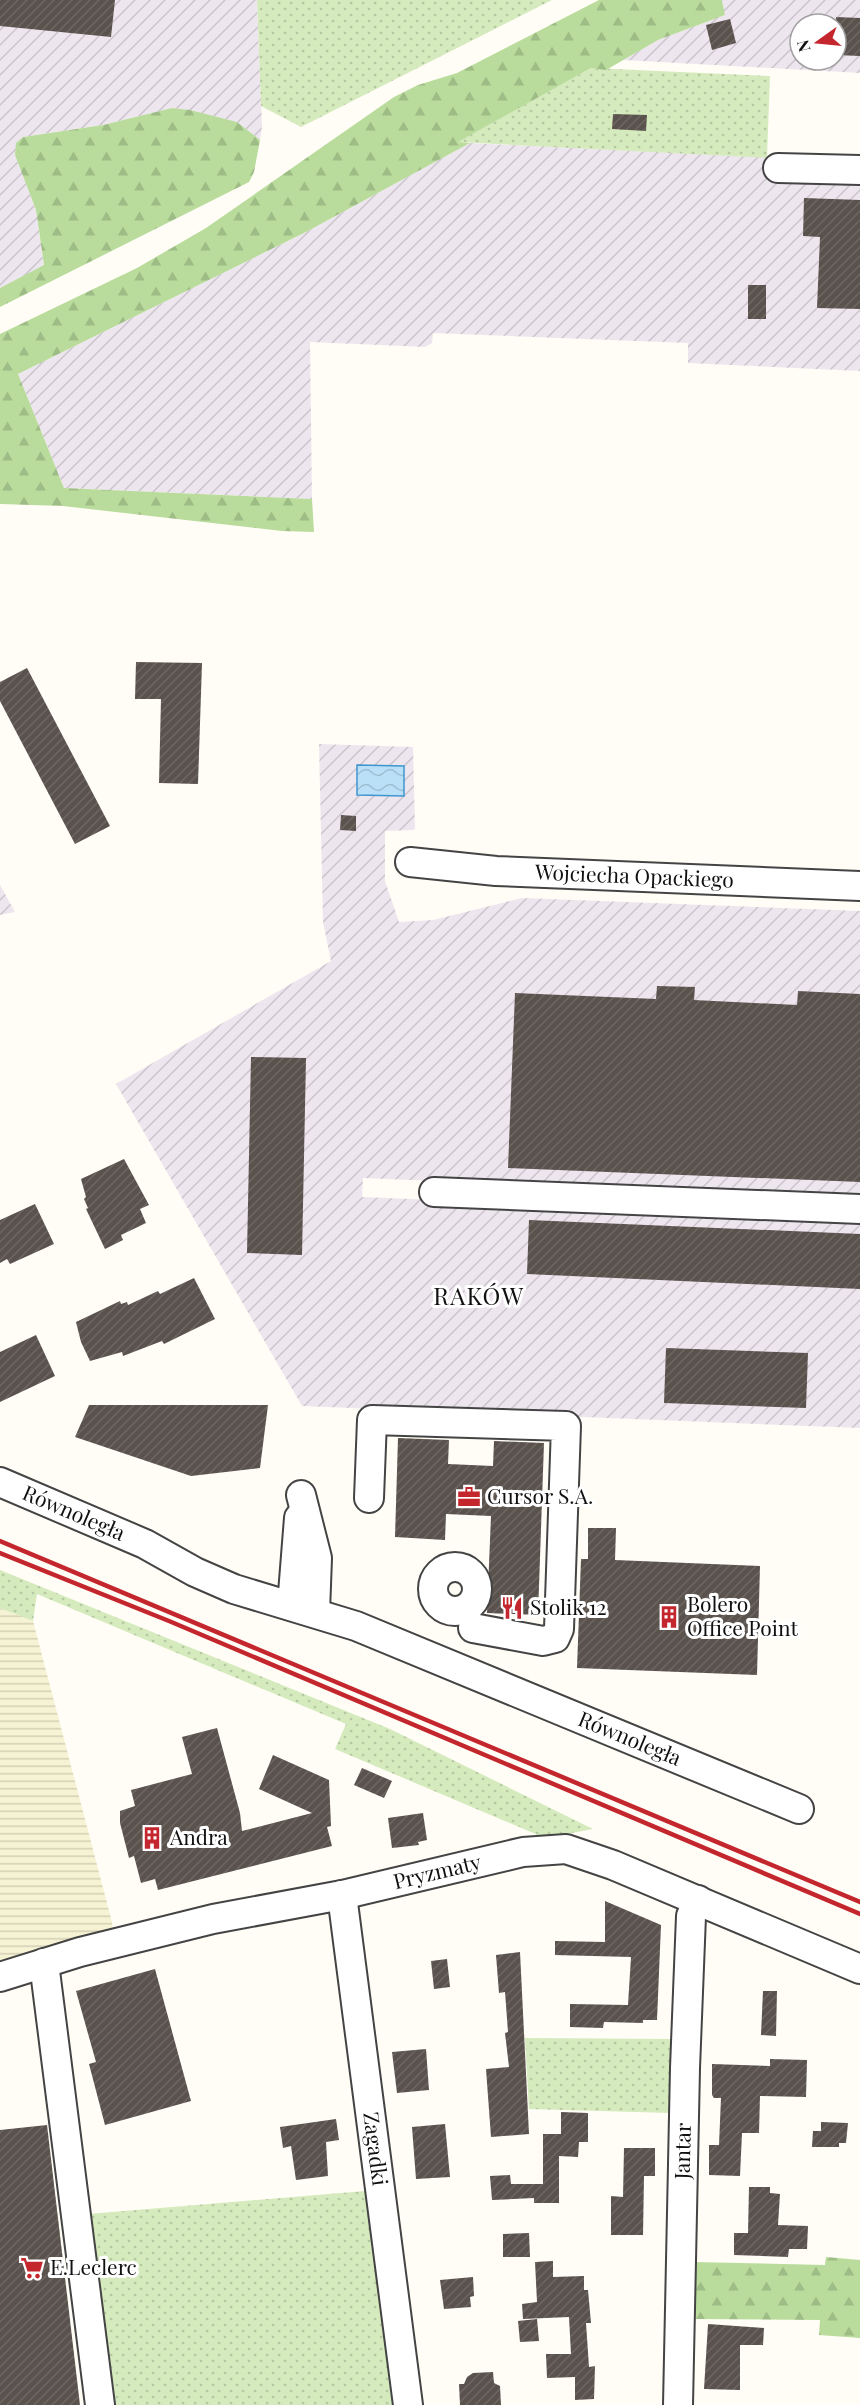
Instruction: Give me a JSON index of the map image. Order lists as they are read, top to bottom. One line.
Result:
{"streets":{"street":["Wojciecha Opackiego","Równoległa","Pryzmaty","Zagadki","Jantar"]},"crossings":[["Pryzmaty","Zagadki"],["Pryzmaty","Jantar"]],"districts":["RAKÓW"],"places":{"office":["Cursor S.A."],"restaurant":["Stolik 12"],"building":["Bolero Office Point","Andra"],"supermarket":["E.Leclerc"]},"north":"left"}
